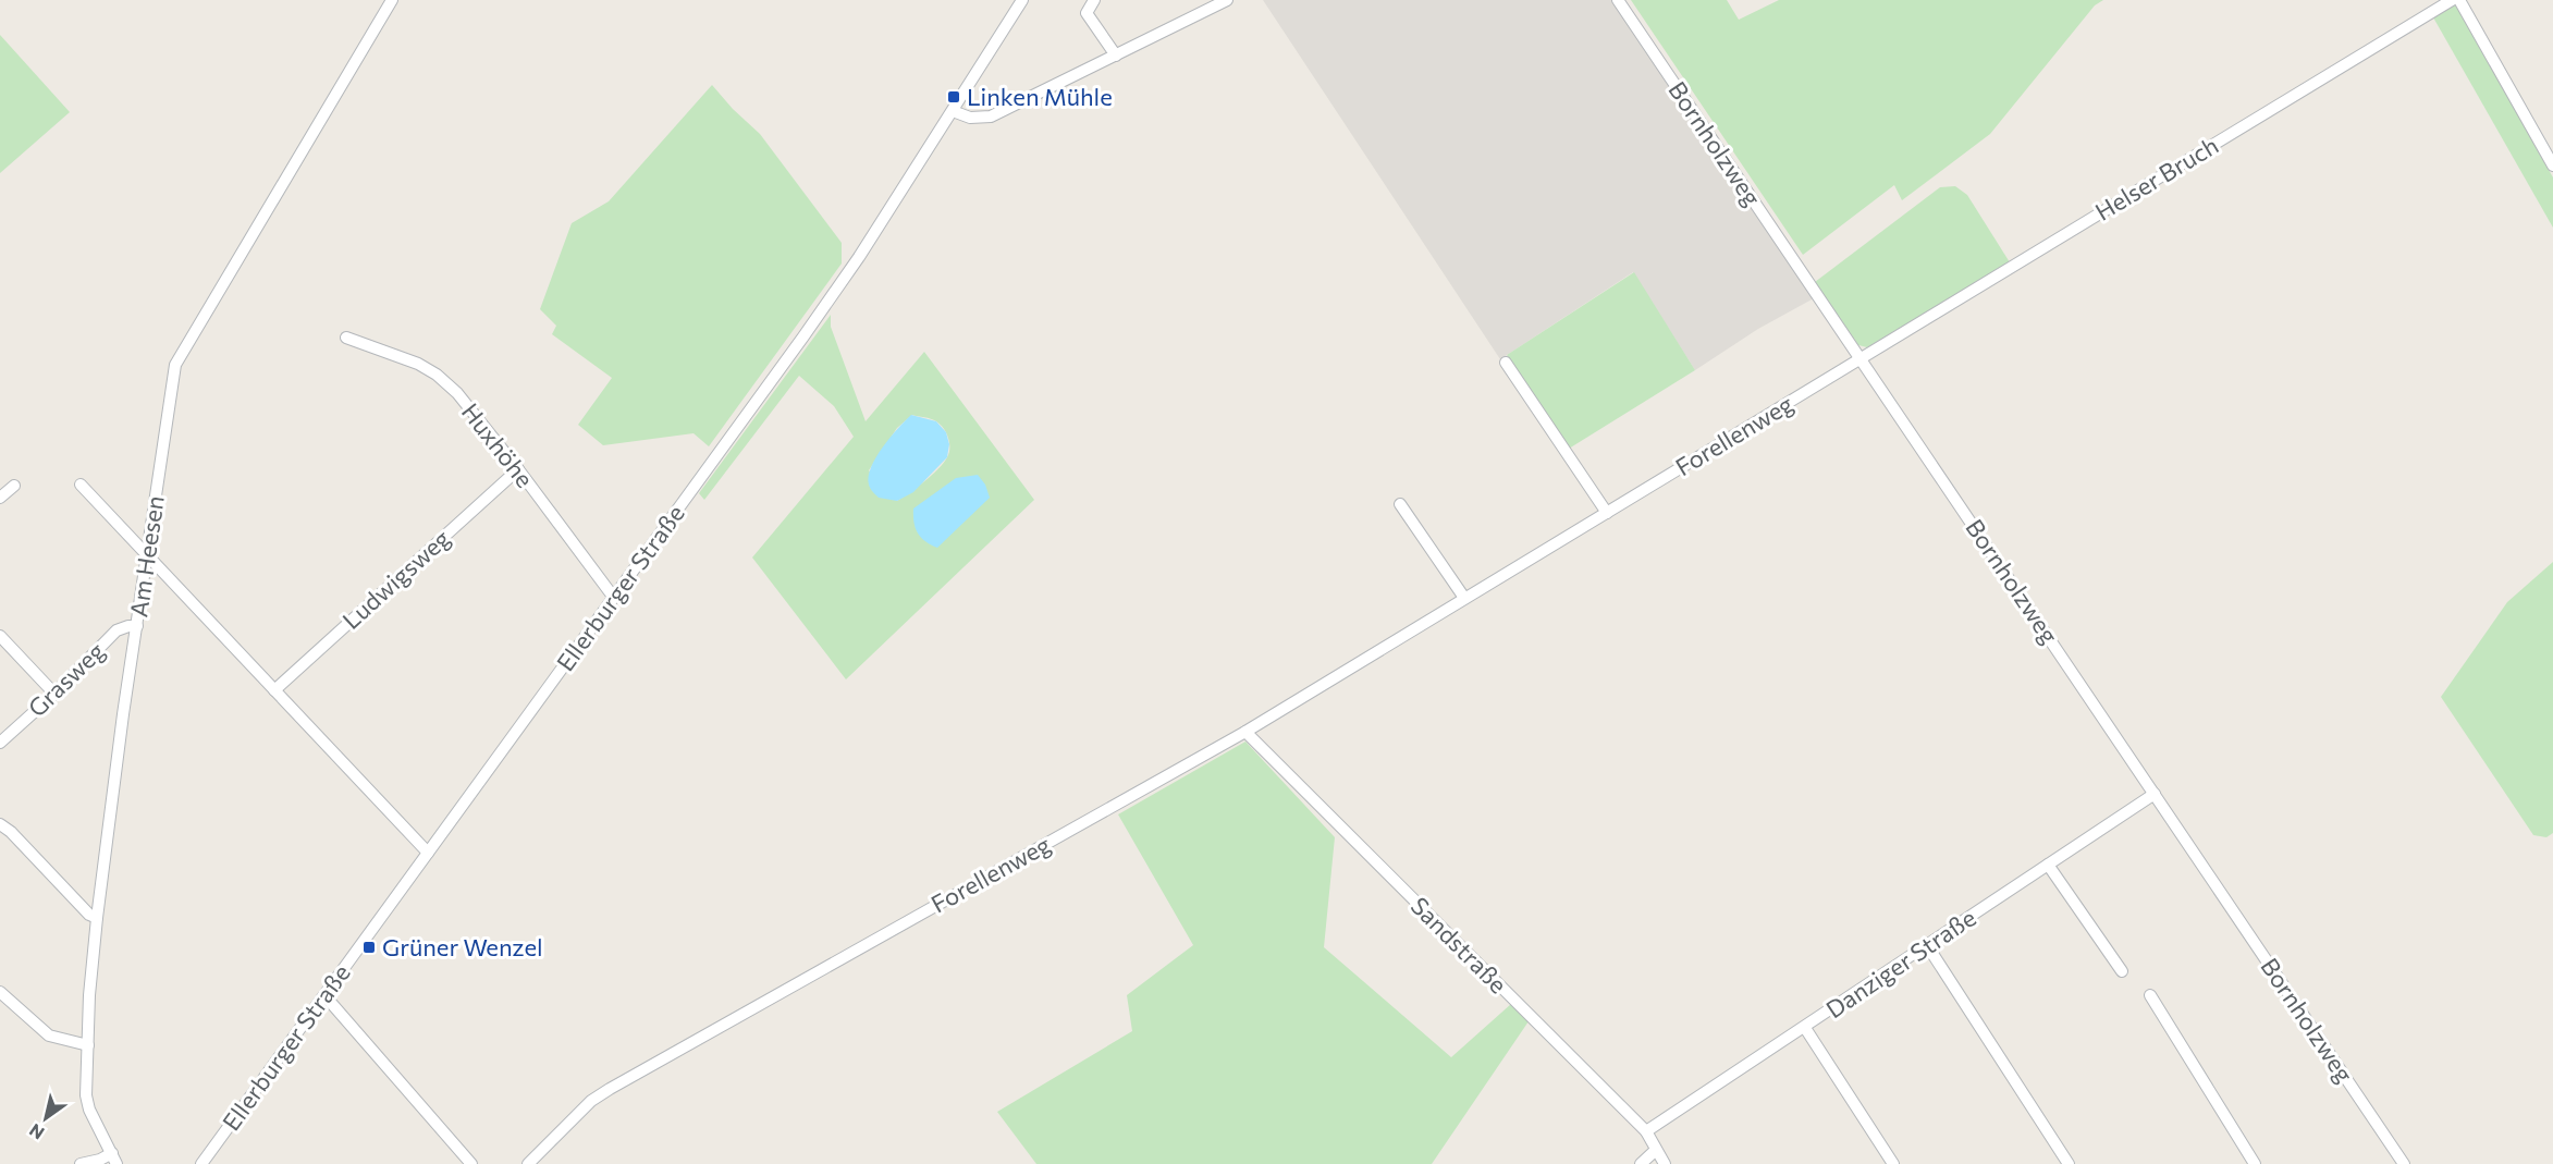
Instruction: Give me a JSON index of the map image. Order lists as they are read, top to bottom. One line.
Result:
{"streets":{"street":["Bornholzweg","Helser Bruch","Forellenweg","Huxhöhe","Am Heesen","Ludwigsweg","Ellerburger Straße","Grasweg","Sandstraße","Danziger Straße"]},"crossings":[["Bornholzweg","Helser Bruch"],["Bornholzweg","Forellenweg"],["Bornholzweg","Danziger Straße"],["Helser Bruch","Forellenweg"],["Forellenweg","Sandstraße"],["Huxhöhe","Ludwigsweg"],["Huxhöhe","Ellerburger Straße"],["Am Heesen","Grasweg"],["Sandstraße","Danziger Straße"]],"places":{"transit":["Linken Mühle","Grüner Wenzel"]},"north":"bottom left"}
